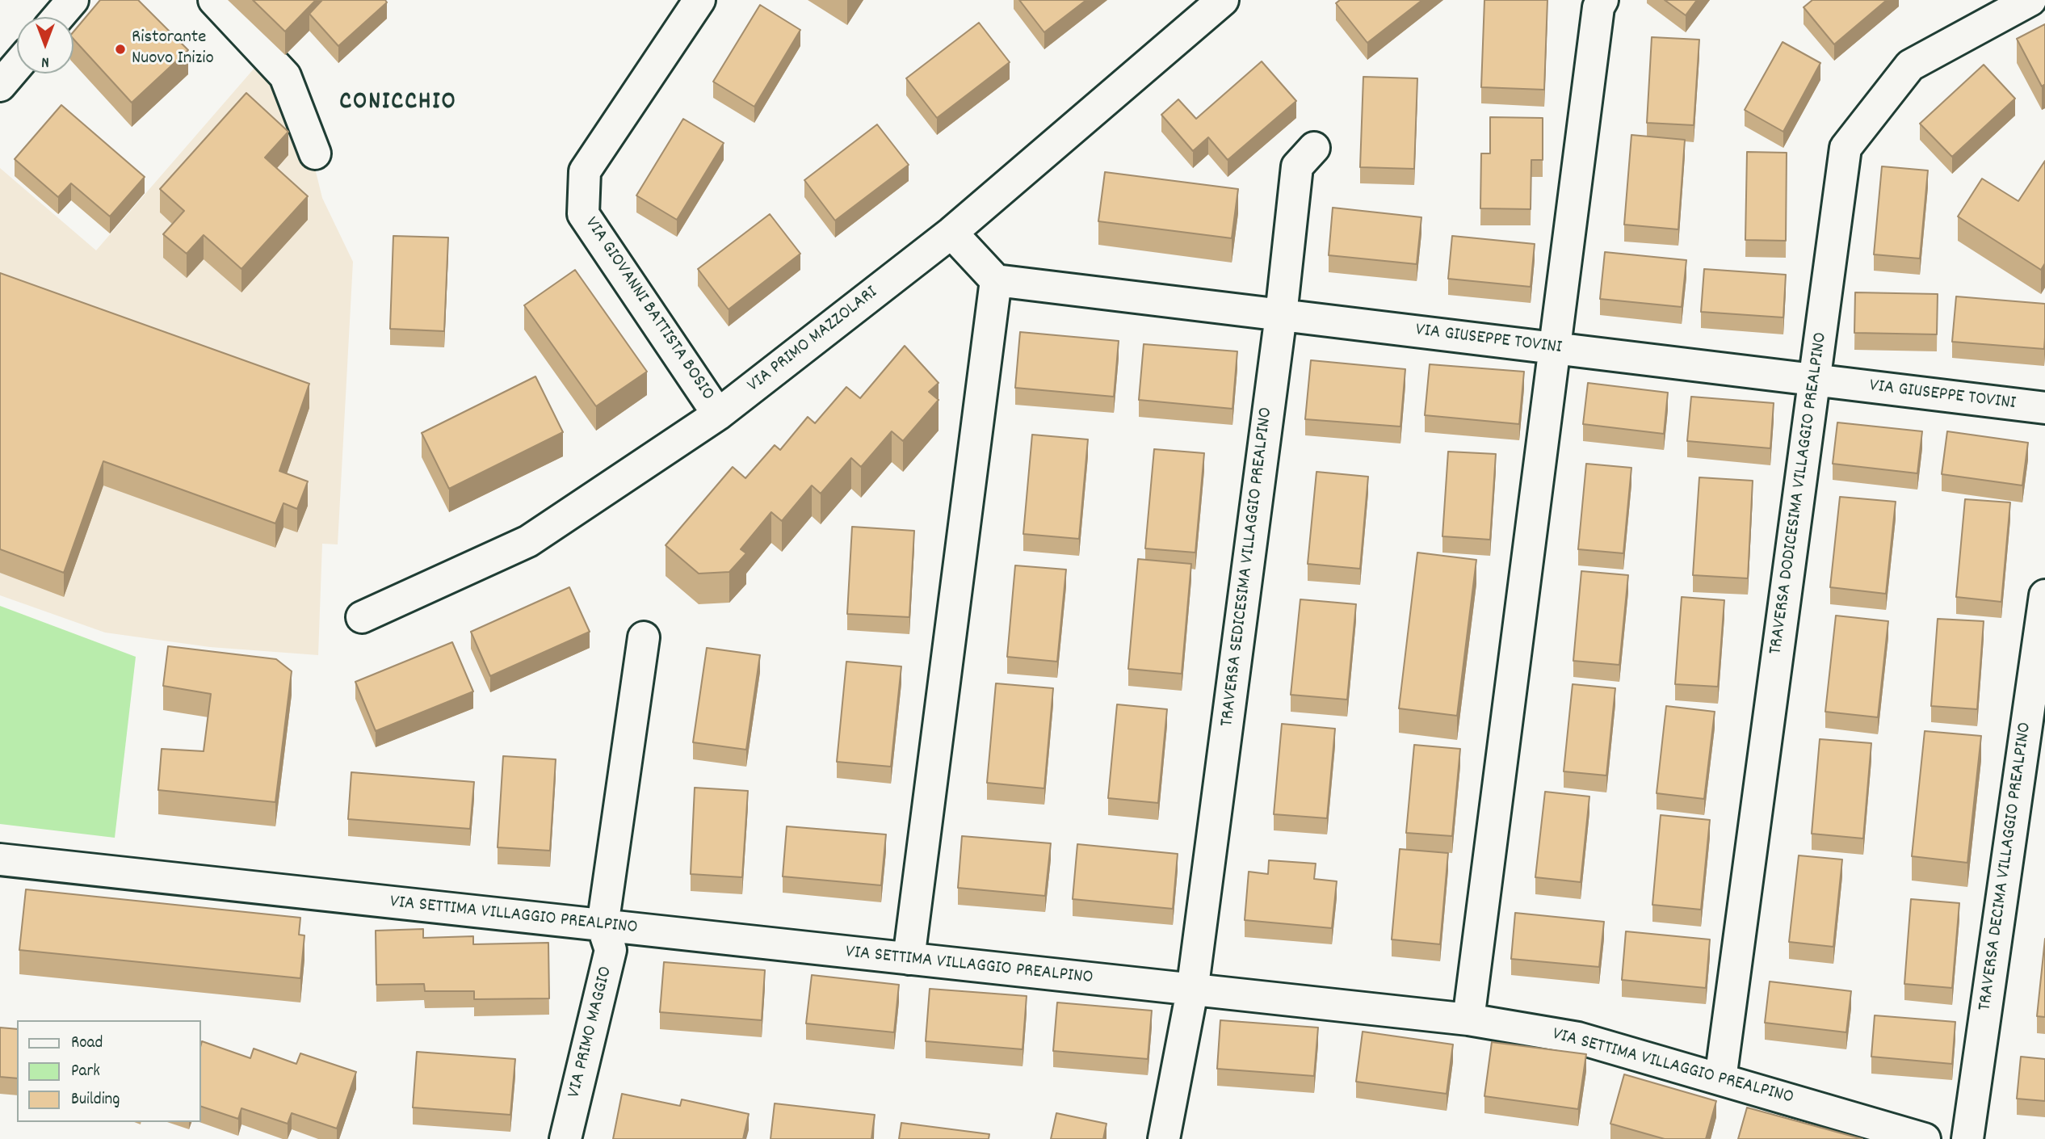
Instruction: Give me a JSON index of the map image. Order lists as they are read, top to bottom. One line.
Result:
{"streets":{"street":["VIA GIOVANNI BATTISTA BOSIO","VIA PRIMO MAZZOLARI","VIA GIUSEPPE TOVINI","TRAVERSA DODICESIMA VILLAGGIO PREALPINO","TRAVERSA SEDICESIMA VILLAGGIO PREALPINO","TRAVERSA DECIMA VILLAGGIO PREALPINO","VIA SETTIMA VILLAGGIO PREALPINO","VIA PRIMO MAGGIO"]},"crossings":[["VIA GIOVANNI BATTISTA BOSIO","VIA PRIMO MAZZOLARI"],["VIA GIUSEPPE TOVINI","TRAVERSA DODICESIMA VILLAGGIO PREALPINO"],["VIA GIUSEPPE TOVINI","TRAVERSA SEDICESIMA VILLAGGIO PREALPINO"],["TRAVERSA DODICESIMA VILLAGGIO PREALPINO","VIA SETTIMA VILLAGGIO PREALPINO"],["TRAVERSA SEDICESIMA VILLAGGIO PREALPINO","VIA SETTIMA VILLAGGIO PREALPINO"],["VIA SETTIMA VILLAGGIO PREALPINO","VIA PRIMO MAGGIO"]],"districts":["CONICCHIO"],"places":["Ristorante Nuovo Inizio"],"legend":["Road","Park","Building"],"north":"bottom"}
